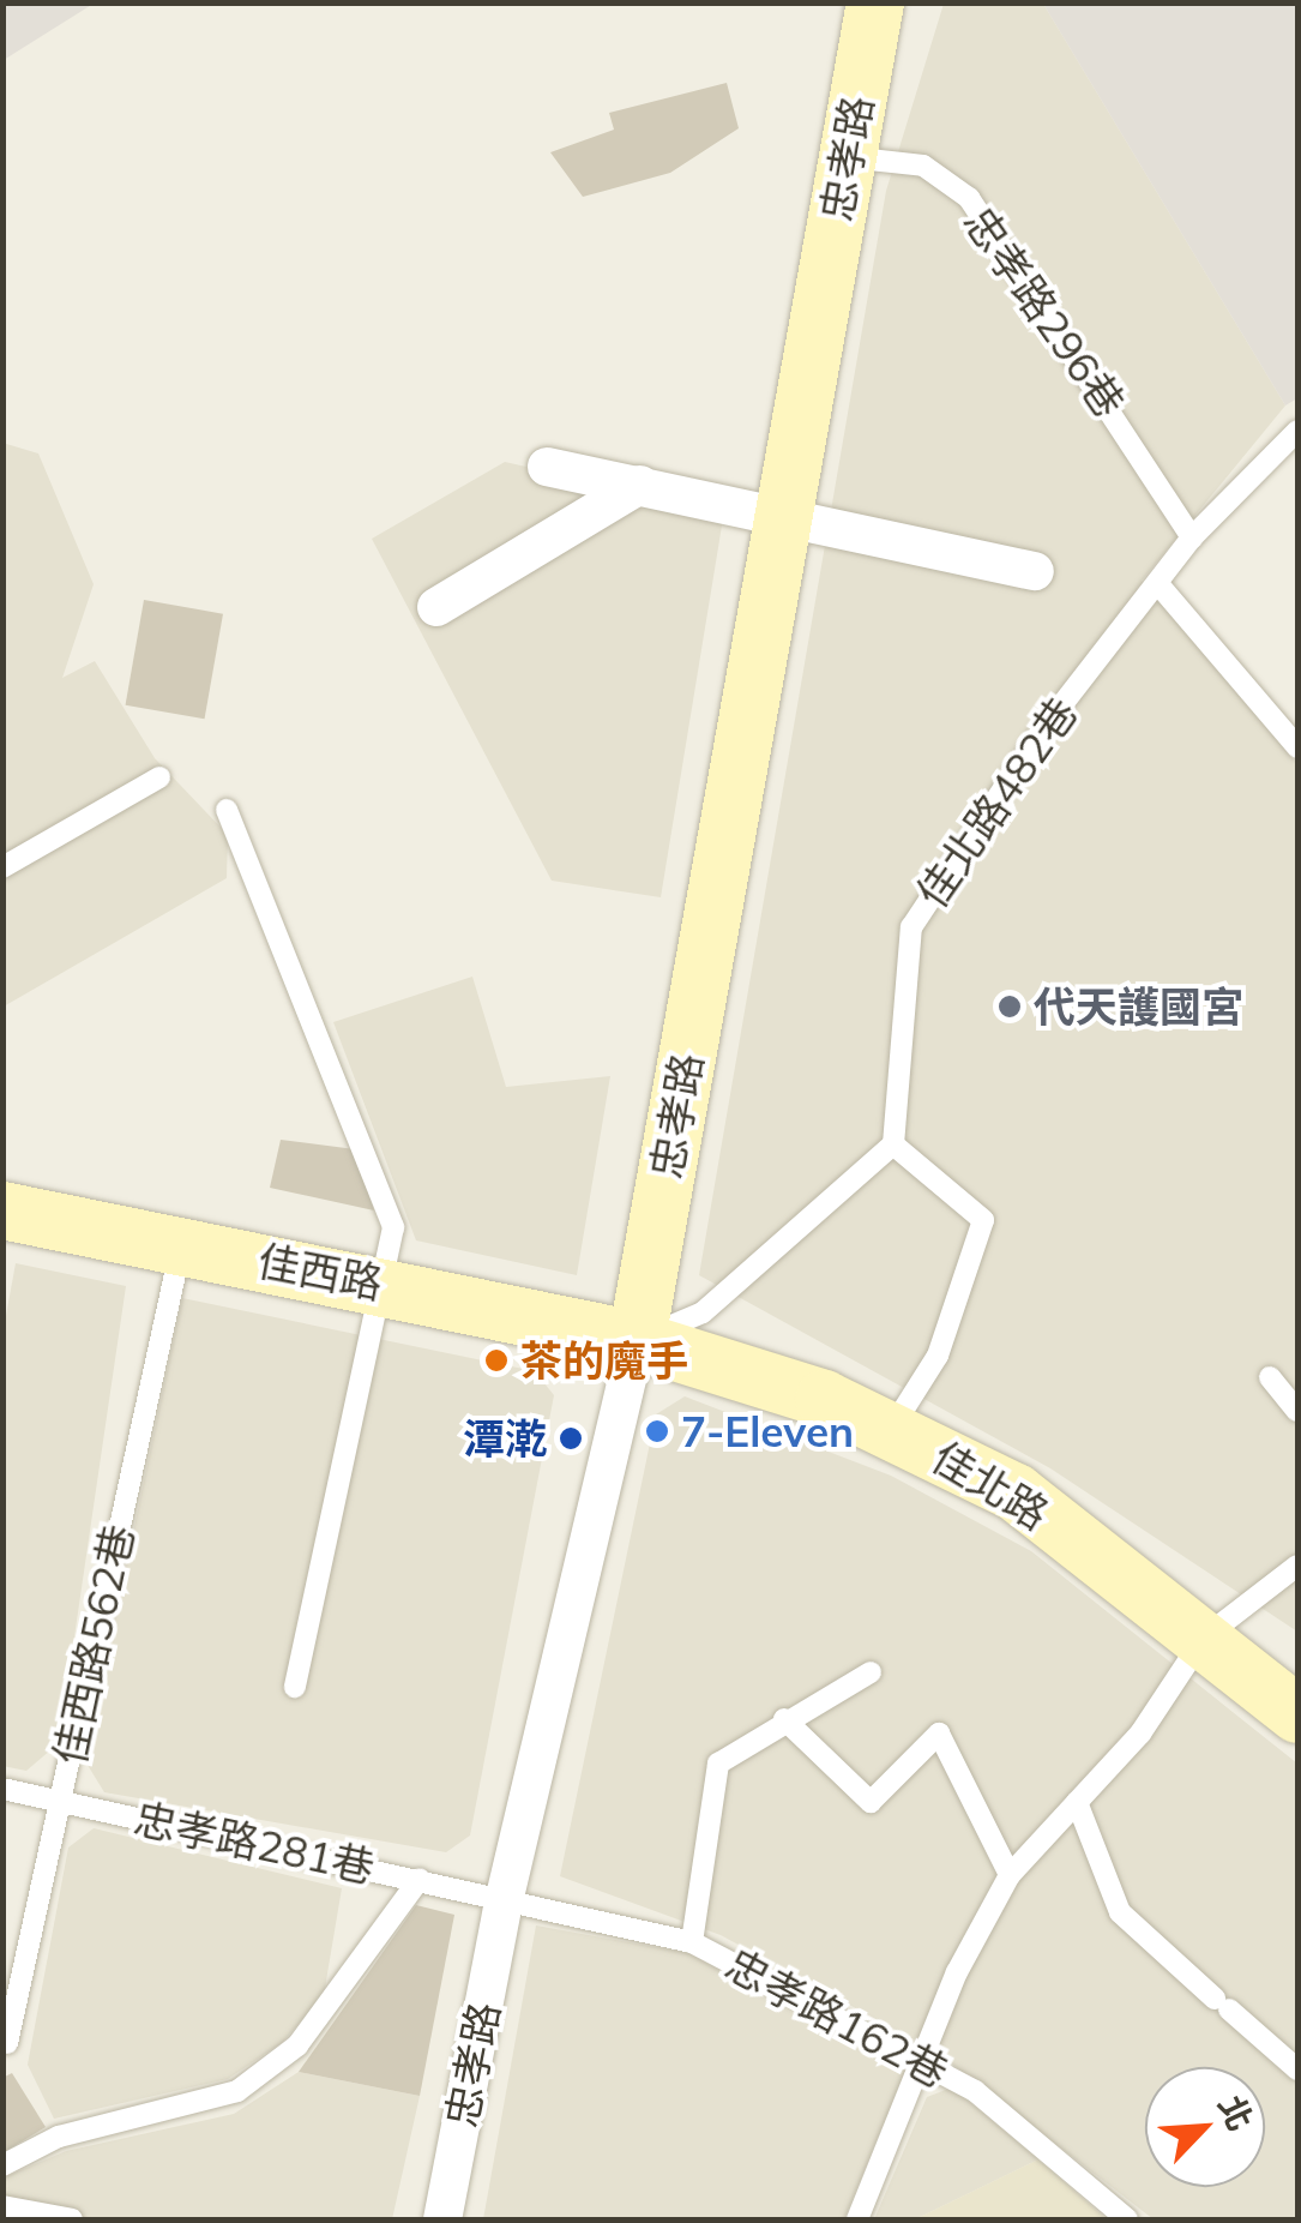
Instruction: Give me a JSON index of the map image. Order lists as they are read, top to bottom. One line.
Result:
{"streets":{"street":["忠孝路","佳西路","佳北路"],"lane":["忠孝路296巷","佳北路482巷","佳西路562巷","忠孝路281巷","忠孝路162巷"]},"crossings":[["忠孝路","忠孝路296巷"],["忠孝路","佳西路"],["忠孝路","佳北路"],["忠孝路","忠孝路281巷"],["忠孝路","忠孝路162巷"],["忠孝路296巷","佳北路482巷"],["佳西路","佳北路"],["佳西路","佳西路562巷"],["佳西路562巷","忠孝路281巷"],["忠孝路281巷","忠孝路162巷"]],"places":["代天護國宮","茶的魔手","7-Eleven","潭漧"],"north":"top right"}
